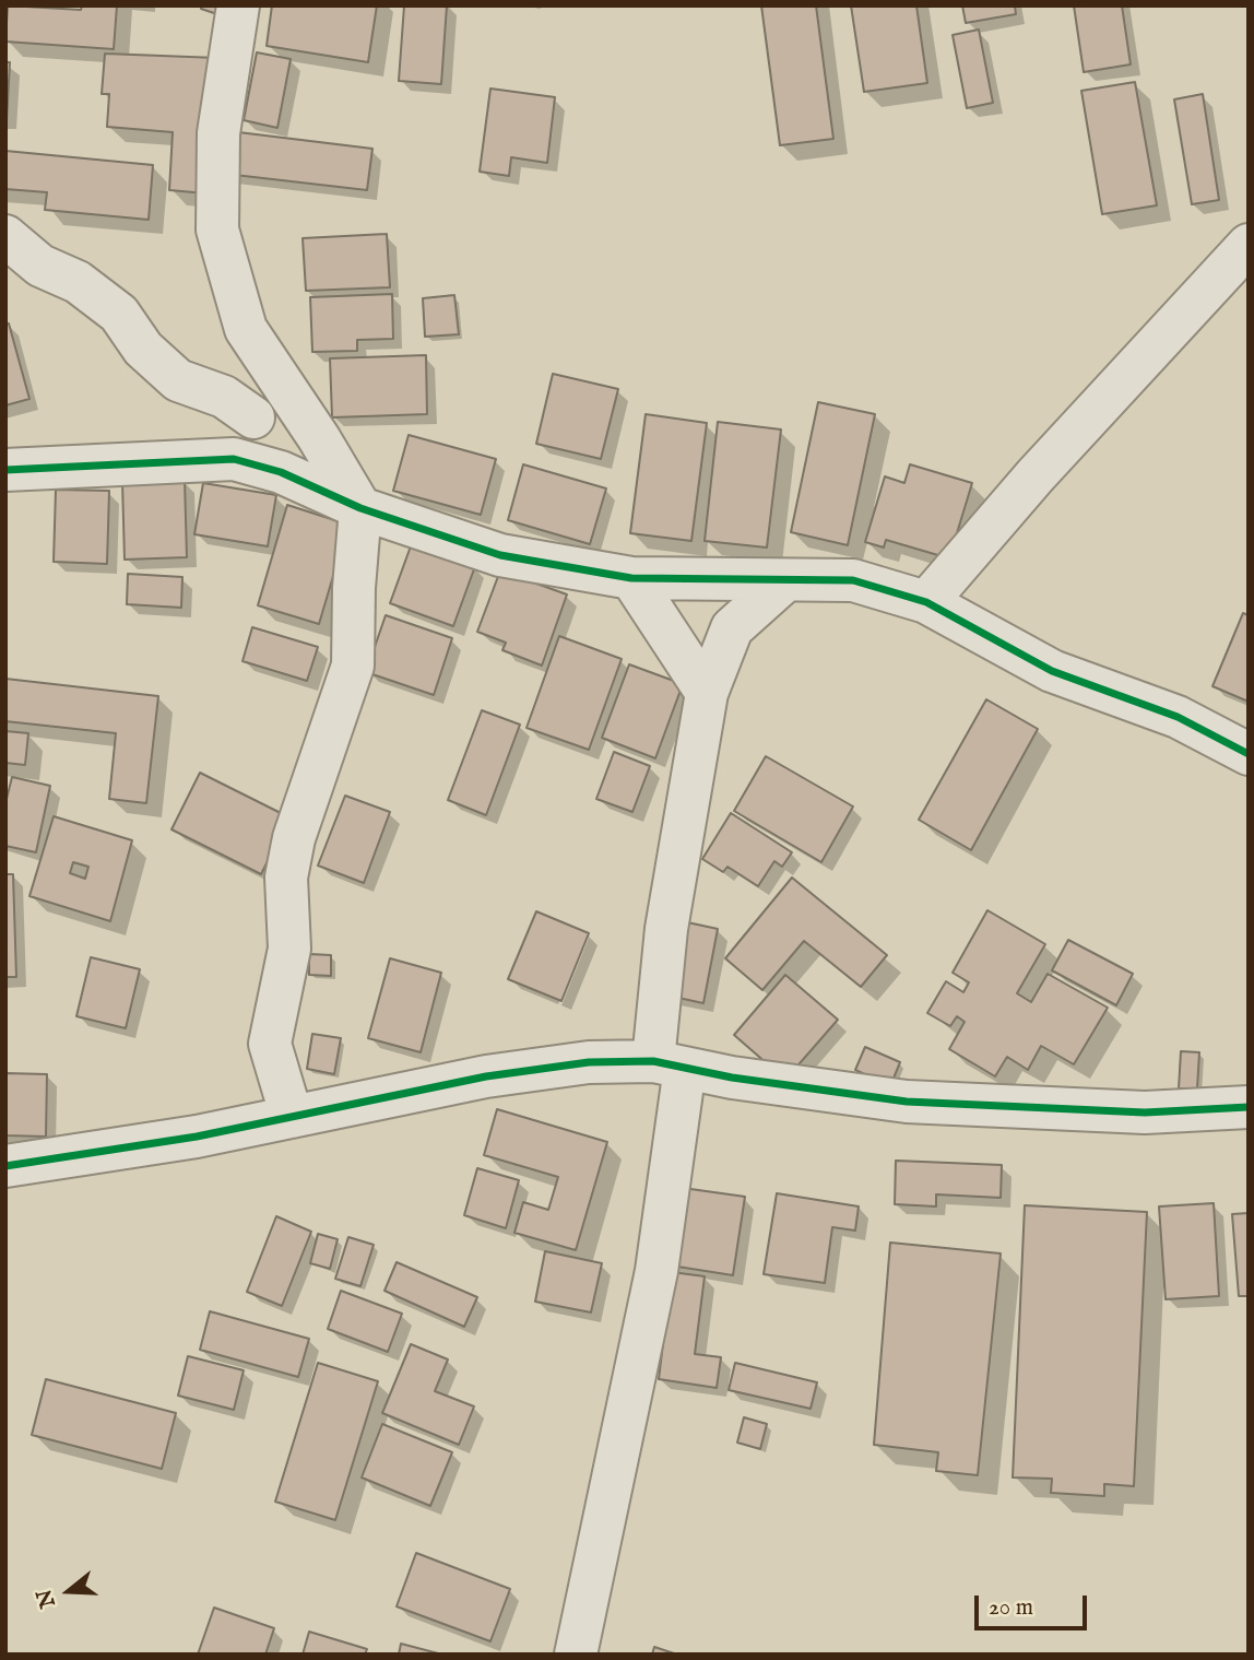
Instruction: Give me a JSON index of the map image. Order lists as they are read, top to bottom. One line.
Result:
{"scale_bar":"20 m","north":"left"}
